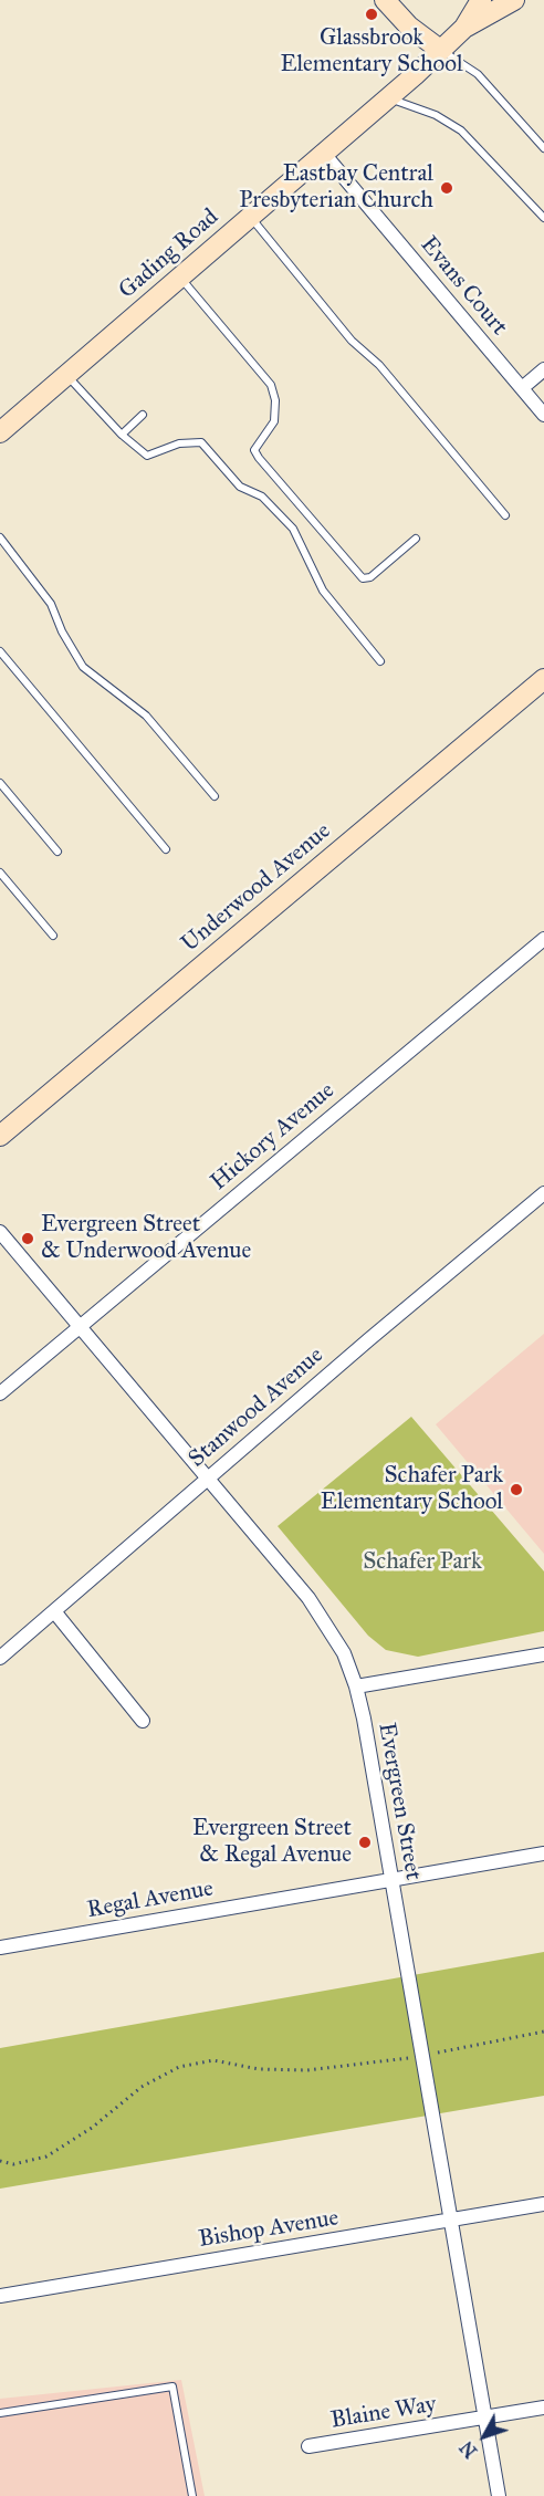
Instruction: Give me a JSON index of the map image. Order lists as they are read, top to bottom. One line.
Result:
{"streets":{"street":["Gading Road","Evans Court","Underwood Avenue","Hickory Avenue","Stanwood Avenue","Evergreen Street","Regal Avenue","Bishop Avenue","Blaine Way"]},"crossings":[["Gading Road","Evans Court"],["Hickory Avenue","Evergreen Street"],["Stanwood Avenue","Evergreen Street"],["Evergreen Street","Regal Avenue"],["Evergreen Street","Bishop Avenue"],["Evergreen Street","Blaine Way"]],"parks":["Schafer Park"],"places":["Glassbrook Elementary School","Eastbay Central Presbyterian Church","Evergreen Street & Underwood Avenue","Schafer Park Elementary School","Evergreen Street & Regal Avenue"],"north":"bottom left"}
